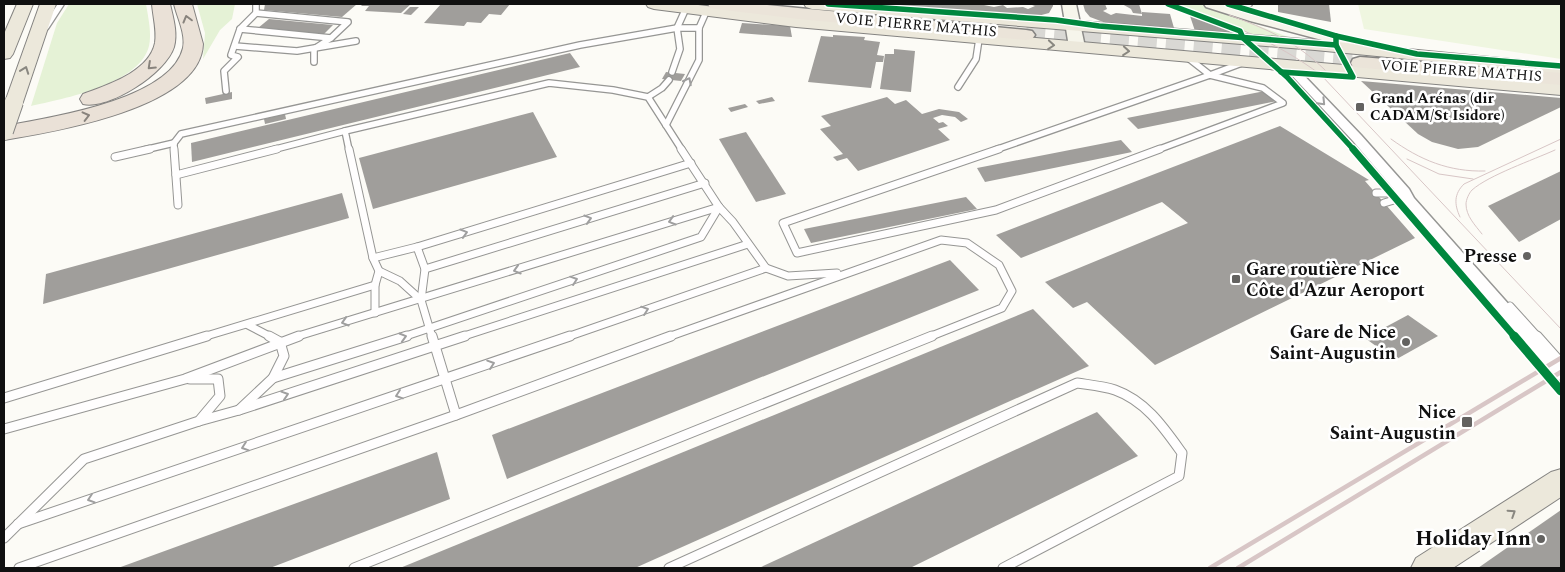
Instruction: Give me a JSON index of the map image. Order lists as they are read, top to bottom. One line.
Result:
{"streets":{"highway":["VOIE PIERRE MATHIS"]},"places":{"transit":["Grand Arénas (dir CADAM/St Isidore)","Gare routière Nice Côte d'Azur Aeroport","Nice Saint-Augustin"],"other":["Presse","Gare de Nice Saint-Augustin","Holiday Inn"]}}
